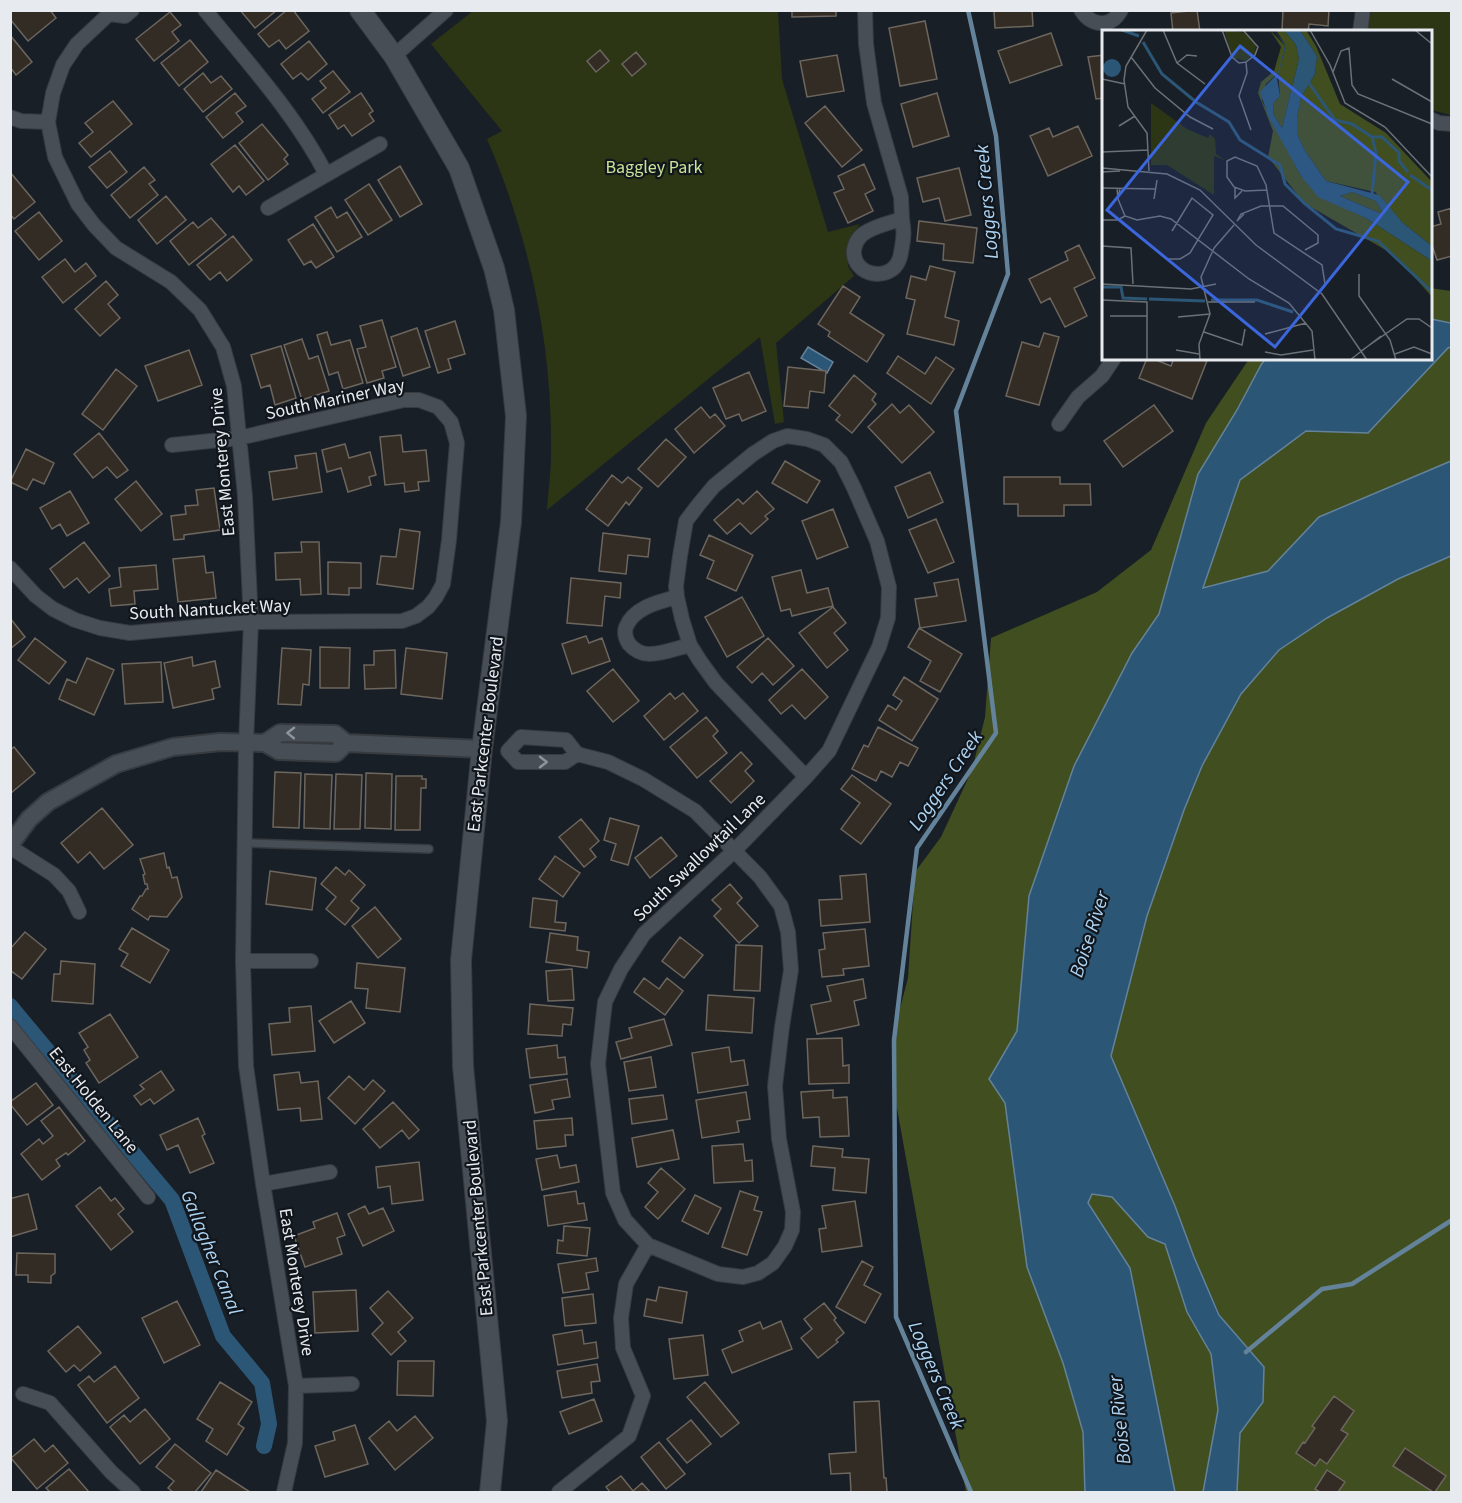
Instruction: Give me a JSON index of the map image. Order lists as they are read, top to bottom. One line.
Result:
{"streets":{"main road":["East Parkcenter Boulevard"],"street":["South Mariner Way","East Monterey Drive","South Nantucket Way","South Swallowtail Lane","East Holden Lane"]},"crossings":[["South Mariner Way","East Monterey Drive"],["South Mariner Way","South Nantucket Way"],["East Monterey Drive","South Nantucket Way"]],"water":["Loggers Creek","Boise River","Gallagher Canal"],"parks":["Baggley Park"]}
